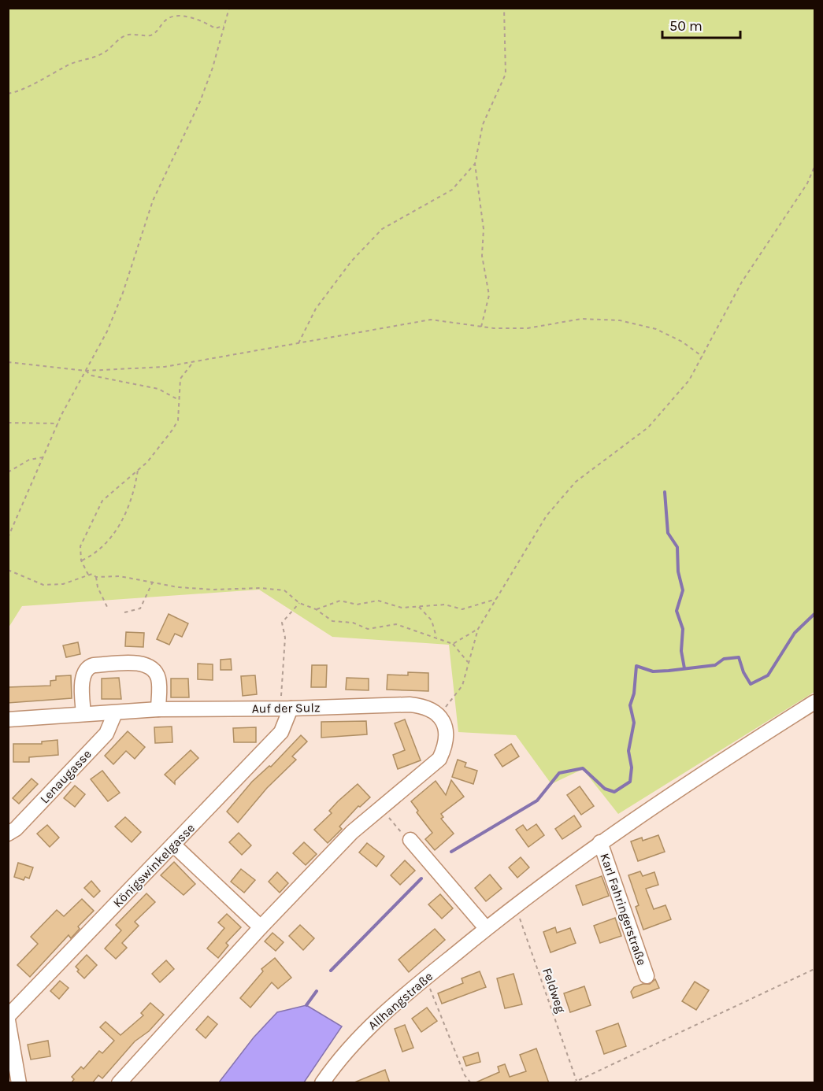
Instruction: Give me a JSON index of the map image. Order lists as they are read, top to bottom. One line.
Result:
{"streets":{"street":["Auf der Sulz","Lenaugasse","Königswinkelgasse","Karl Fahringerstraße","Allhangstraße"],"path":["Feldweg"]},"crossings":[["Auf der Sulz","Lenaugasse"],["Auf der Sulz","Königswinkelgasse"],["Karl Fahringerstraße","Allhangstraße"],["Feldweg","Allhangstraße"]],"scale_bar":"50 m"}
